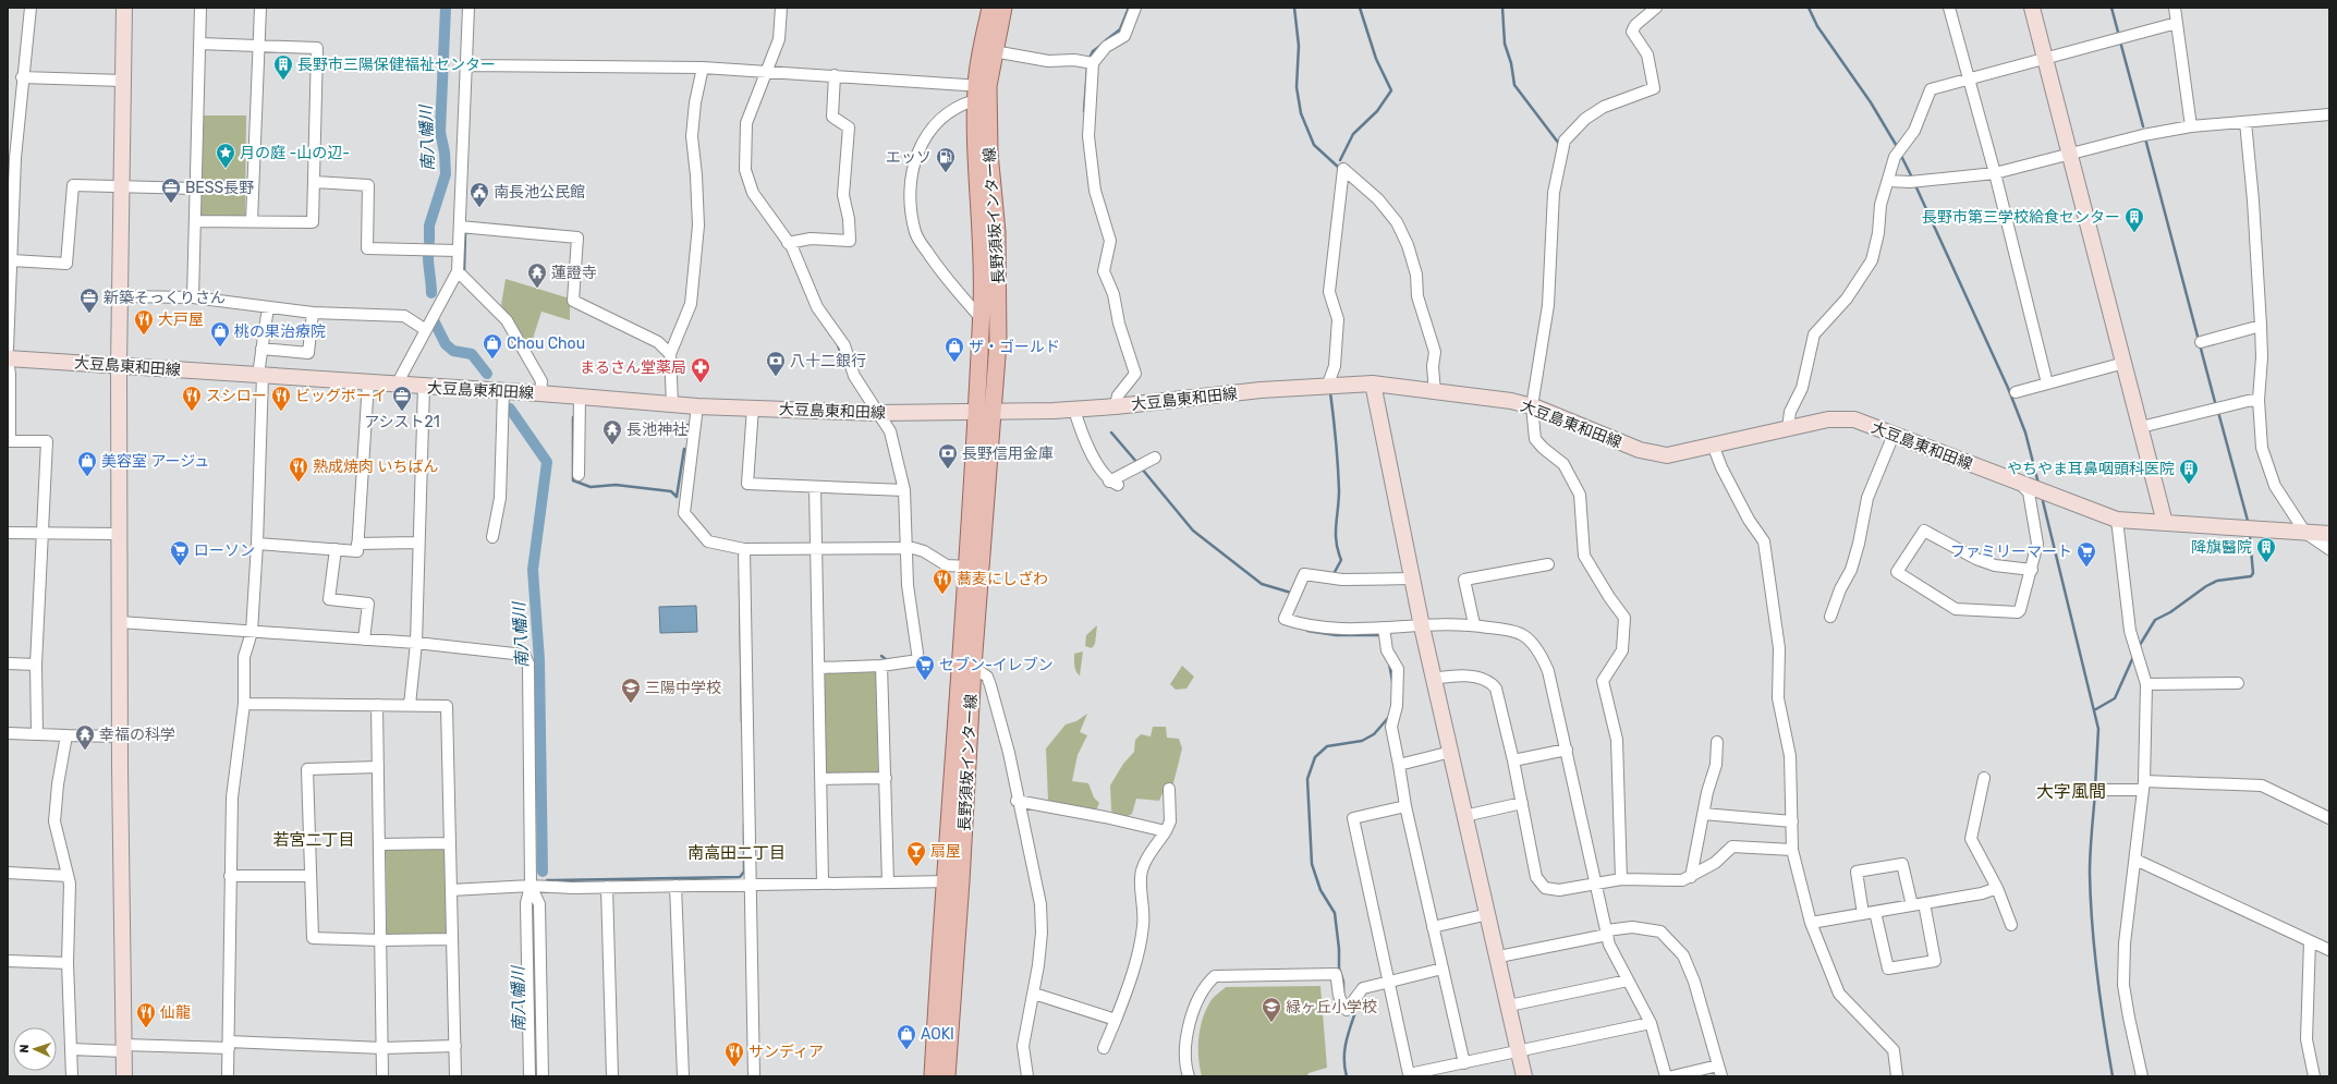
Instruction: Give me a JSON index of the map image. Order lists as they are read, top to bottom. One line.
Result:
{"streets":{"main road":["長野須坂インター線","大豆島東和田線"]},"crossings":[["長野須坂インター線","大豆島東和田線"]],"districts":["大字風間","若宮二丁目","南高田二丁目"],"water":["南八幡川"],"places":{"building":["長野市三陽保健福祉センター","長野市第三学校給食センター","やちやま耳鼻咽頭科医院","降旗醫院"],"place":["月の庭 -山の辺-"],"fuel station":["エッソ"],"office":["BESS長野","新築そっくりさん","アシスト21"],"public building":["南長池公民館"],"temple":["蓮證寺","長池神社","幸福の科学"],"restaurant":["大戸屋","スシロー","ビッグボーイ","熟成焼肉 いちばん","蕎麦にしざわ","仙龍","サンディア"],"shop":["桃の果治療院","Chou Chou","ザ・ゴールド","美容室 アージュ","AOKI"],"bank":["八十二銀行","長野信用金庫"],"pharmacy":["まるさん堂薬局"],"supermarket":["ローソン","ファミリーマート","セブン-イレブン"],"school or university":["三陽中学校","緑ヶ丘小学校"],"bar":["扇屋"]},"north":"left"}
